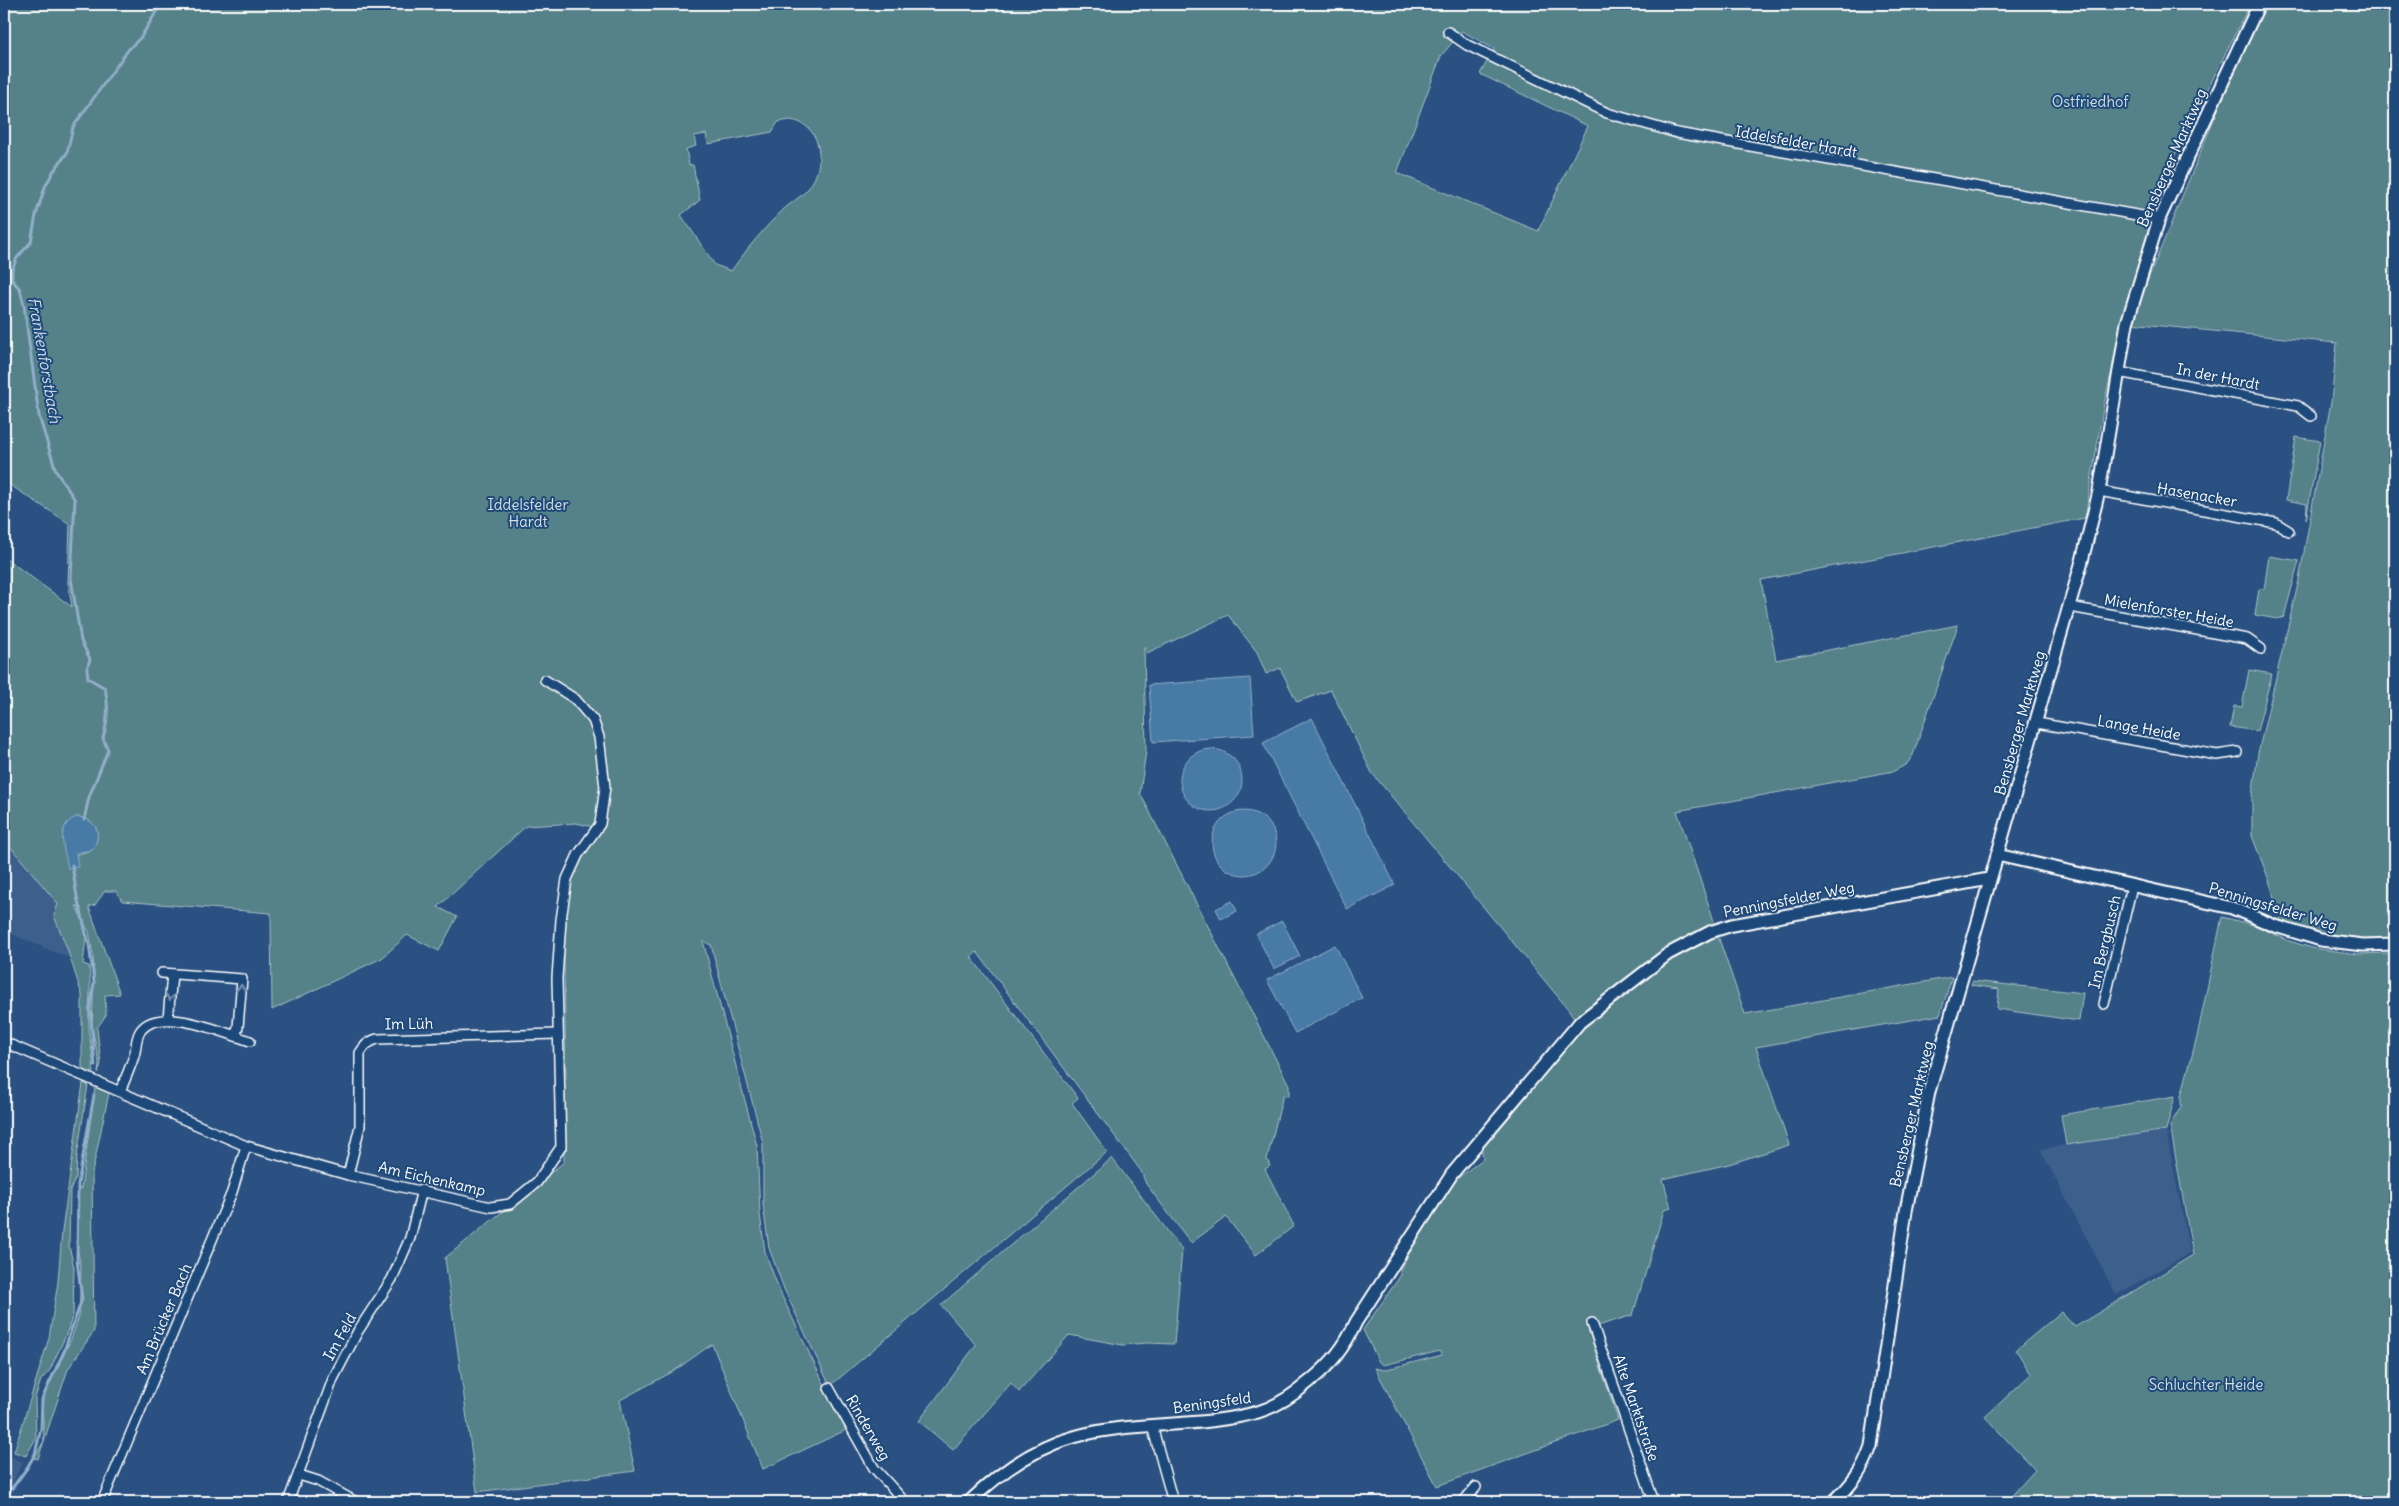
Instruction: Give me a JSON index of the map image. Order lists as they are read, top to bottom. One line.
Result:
{"streets":{"street":["Iddelsfelder Hardt","Bensberger Marktweg","In der Hardt","Hasenacker","Mielenforster Heide","Lange Heide","Penningsfelder Weg","Im Bergbusch","Im Lüh","Am Eichenkamp","Am Brücker Bach","Im Feld","Beningsfeld","Alte Marktstraße","Rinderweg"]},"crossings":[["Iddelsfelder Hardt","Bensberger Marktweg"],["Bensberger Marktweg","In der Hardt"],["Bensberger Marktweg","Hasenacker"],["Bensberger Marktweg","Mielenforster Heide"],["Bensberger Marktweg","Lange Heide"],["Bensberger Marktweg","Penningsfelder Weg"],["Penningsfelder Weg","Im Bergbusch"],["Penningsfelder Weg","Beningsfeld"],["Im Lüh","Am Eichenkamp"],["Am Eichenkamp","Am Brücker Bach"],["Am Eichenkamp","Im Feld"]],"water":["Frankenforstbach"],"parks":["Ostfriedhof","Iddelsfelder Hardt","Schluchter Heide"]}
